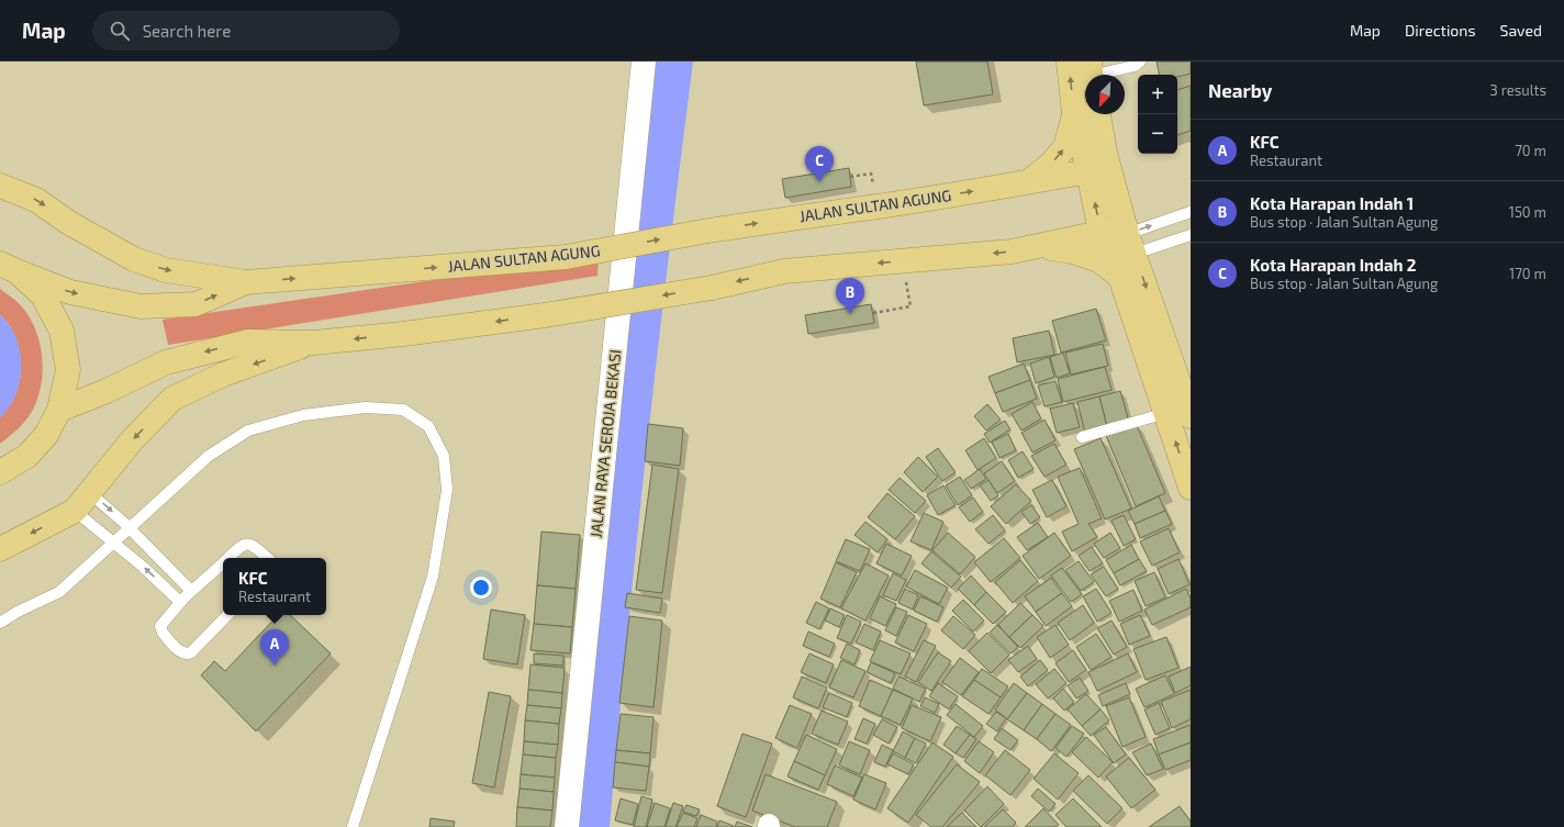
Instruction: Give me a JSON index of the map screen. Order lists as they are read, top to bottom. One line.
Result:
{"streets":{"highway":["JALAN SULTAN AGUNG"],"street":["JALAN RAYA SEROJA BEKASI"]},"north":"bottom left","page":{"header":"Map","search":"Search here","nav":["Map","Directions","Saved"],"heading":["Nearby","3 results"],"map_buttons":["+","−"],"list":[{"mark":"A","name":"KFC","note":"Restaurant","value":"70 m"},{"mark":"B","name":"Kota Harapan Indah 1","note":"Bus stop · Jalan Sultan Agung","value":"150 m"},{"mark":"C","name":"Kota Harapan Indah 2","note":"Bus stop · Jalan Sultan Agung","value":"170 m"}],"pins":["C","B","A"],"popup":["KFC","Restaurant"]}}
